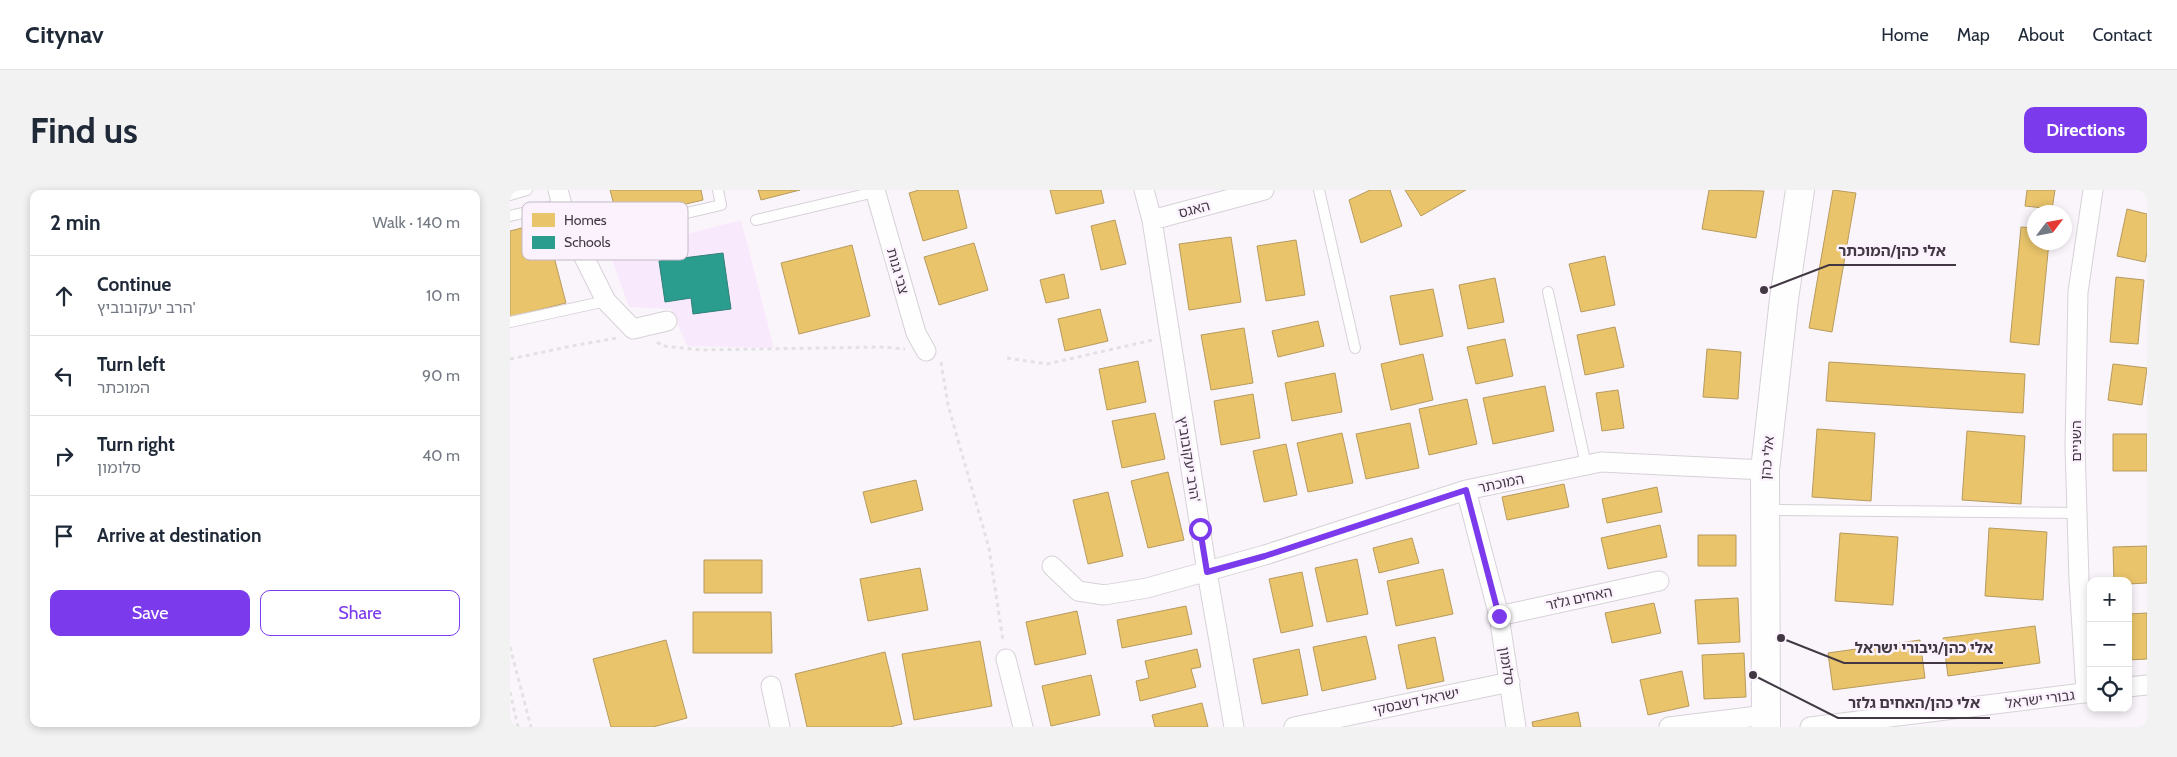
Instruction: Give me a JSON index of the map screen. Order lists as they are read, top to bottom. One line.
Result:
{"streets":{"street":["האגס","צבי גנות","השניים","אלי כהן","הרב יעקובוביץ'","המוכתר","האחים גלזר","סלומון","גבורי ישראל","ישראל דשבסקי"]},"crossings":[["האגס","הרב יעקובוביץ'"],["אלי כהן","המוכתר"],["הרב יעקובוביץ'","המוכתר"],["המוכתר","סלומון"],["האחים גלזר","סלומון"],["סלומון","ישראל דשבסקי"]],"places":["אלי כהן/המוכתר","אלי כהן/גיבורי ישראל","אלי כהן/האחים גלזר"],"legend":["Homes","Schools"],"north":"top right","page":{"header":"Citynav","nav":["Home","Map","About","Contact"],"buttons":["Directions",["Save","Share"]],"title":"Find us","heading":["2 min","Walk · 140 m"],"list":[["Continue","הרב יעקובוביץ'","10 m"],["Turn left","המוכתר","90 m"],["Turn right","סלומון","40 m"],"Arrive at destination"],"map_buttons":["+","−"]}}
